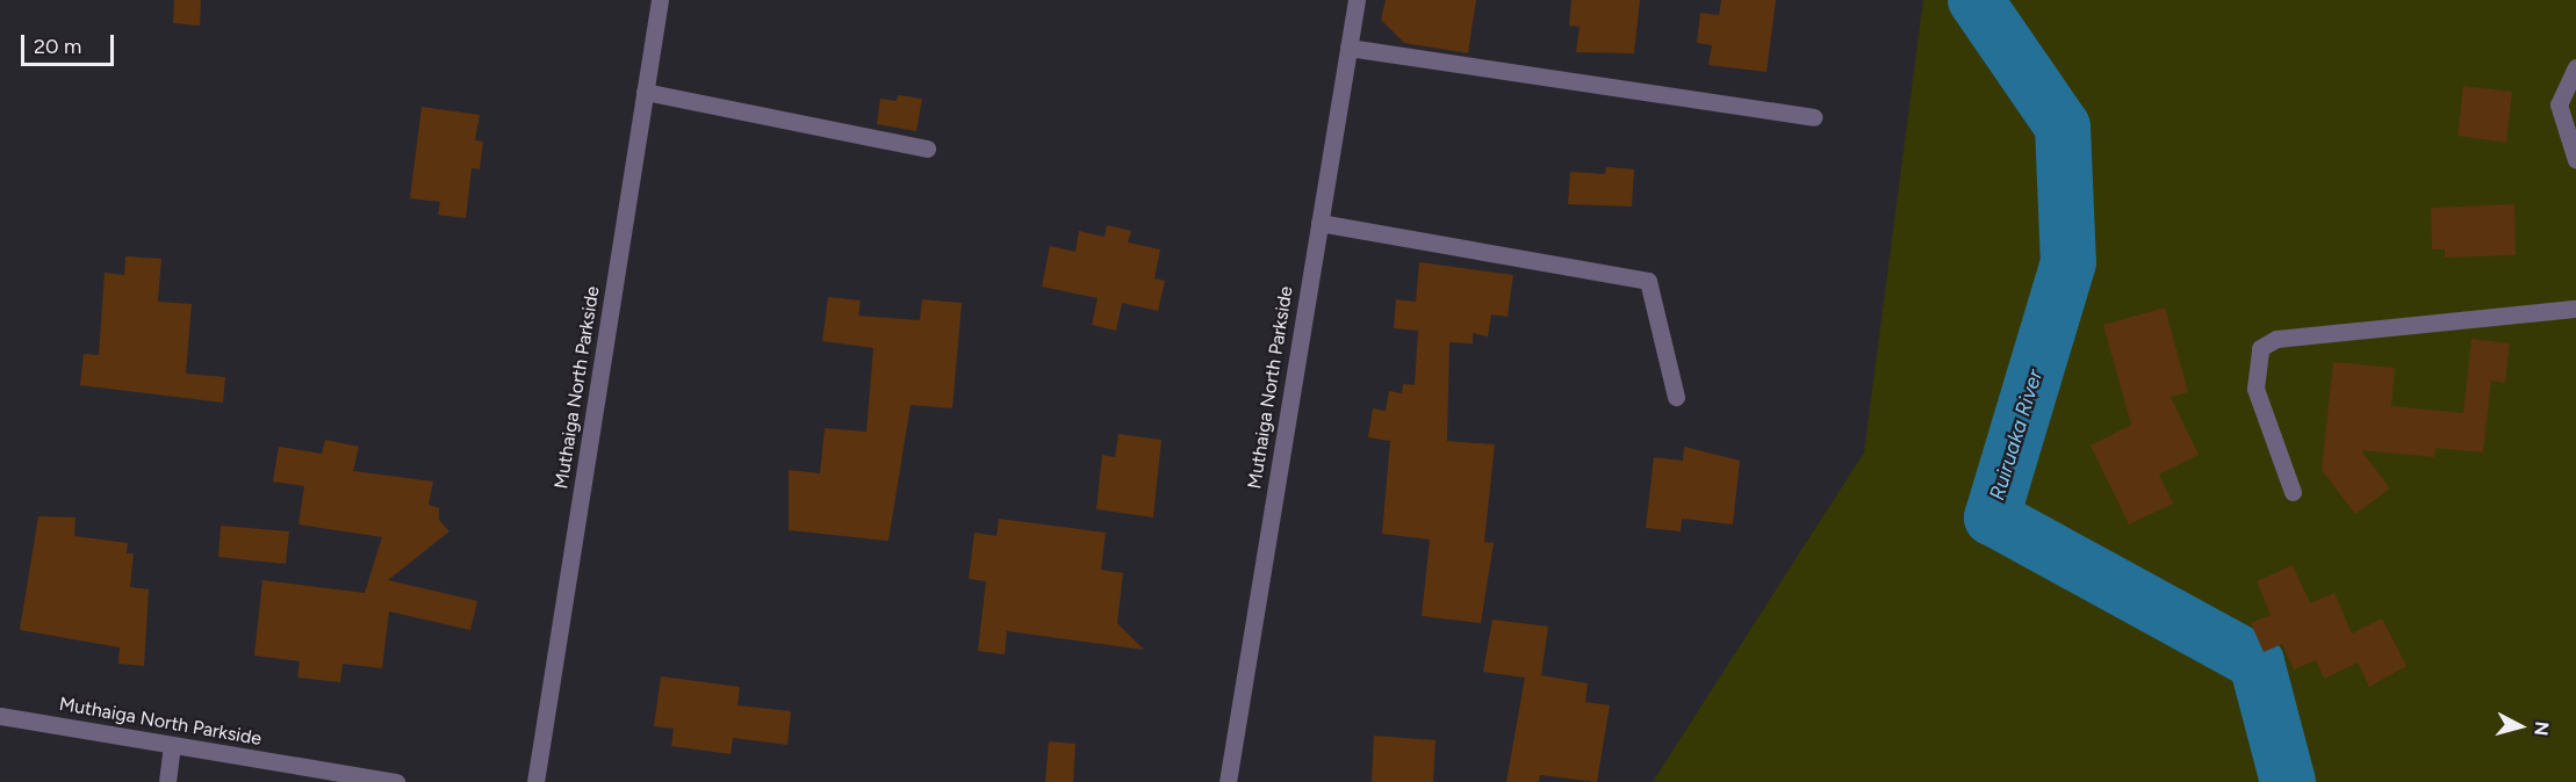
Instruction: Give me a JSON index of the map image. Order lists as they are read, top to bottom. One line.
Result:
{"streets":{"street":["Muthaiga North Parkside"]},"water":["Ruiruaka River"],"scale_bar":"20 m","north":"right"}
